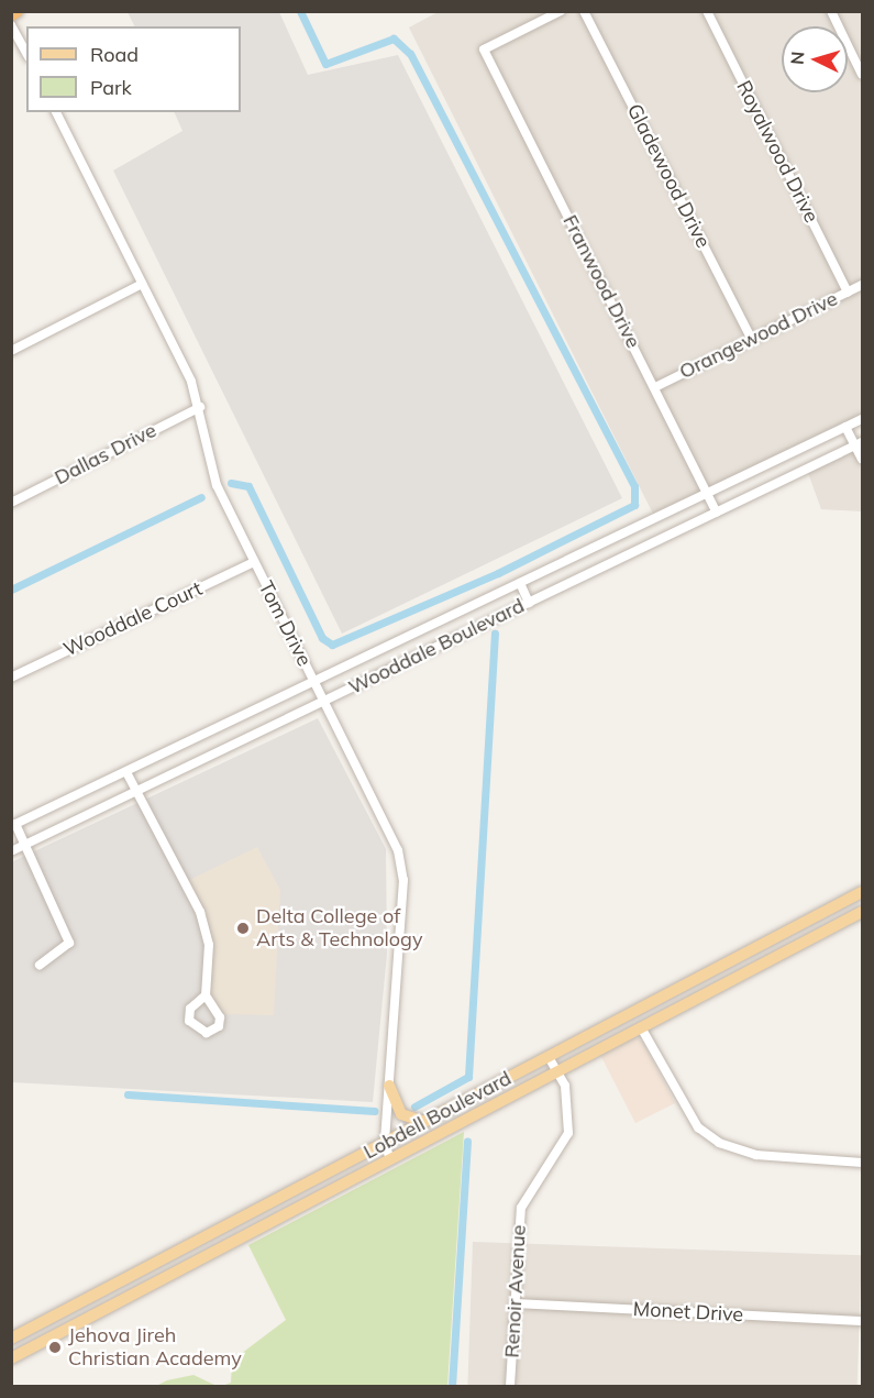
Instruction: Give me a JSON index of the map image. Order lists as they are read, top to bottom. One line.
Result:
{"streets":{"main road":["Lobdell Boulevard"],"street":["Royalwood Drive","Gladewood Drive","Franwood Drive","Orangewood Drive","Dallas Drive","Wooddale Court","Tom Drive","Wooddale Boulevard","Renoir Avenue","Monet Drive"]},"crossings":[["Royalwood Drive","Orangewood Drive"],["Gladewood Drive","Orangewood Drive"],["Franwood Drive","Orangewood Drive"],["Franwood Drive","Wooddale Boulevard"],["Dallas Drive","Tom Drive"],["Wooddale Court","Tom Drive"],["Tom Drive","Wooddale Boulevard"],["Tom Drive","Lobdell Boulevard"],["Lobdell Boulevard","Renoir Avenue"],["Renoir Avenue","Monet Drive"]],"places":["Delta College of Arts & Technology","Jehova Jireh Christian Academy"],"legend":["Road","Park"],"north":"left"}
